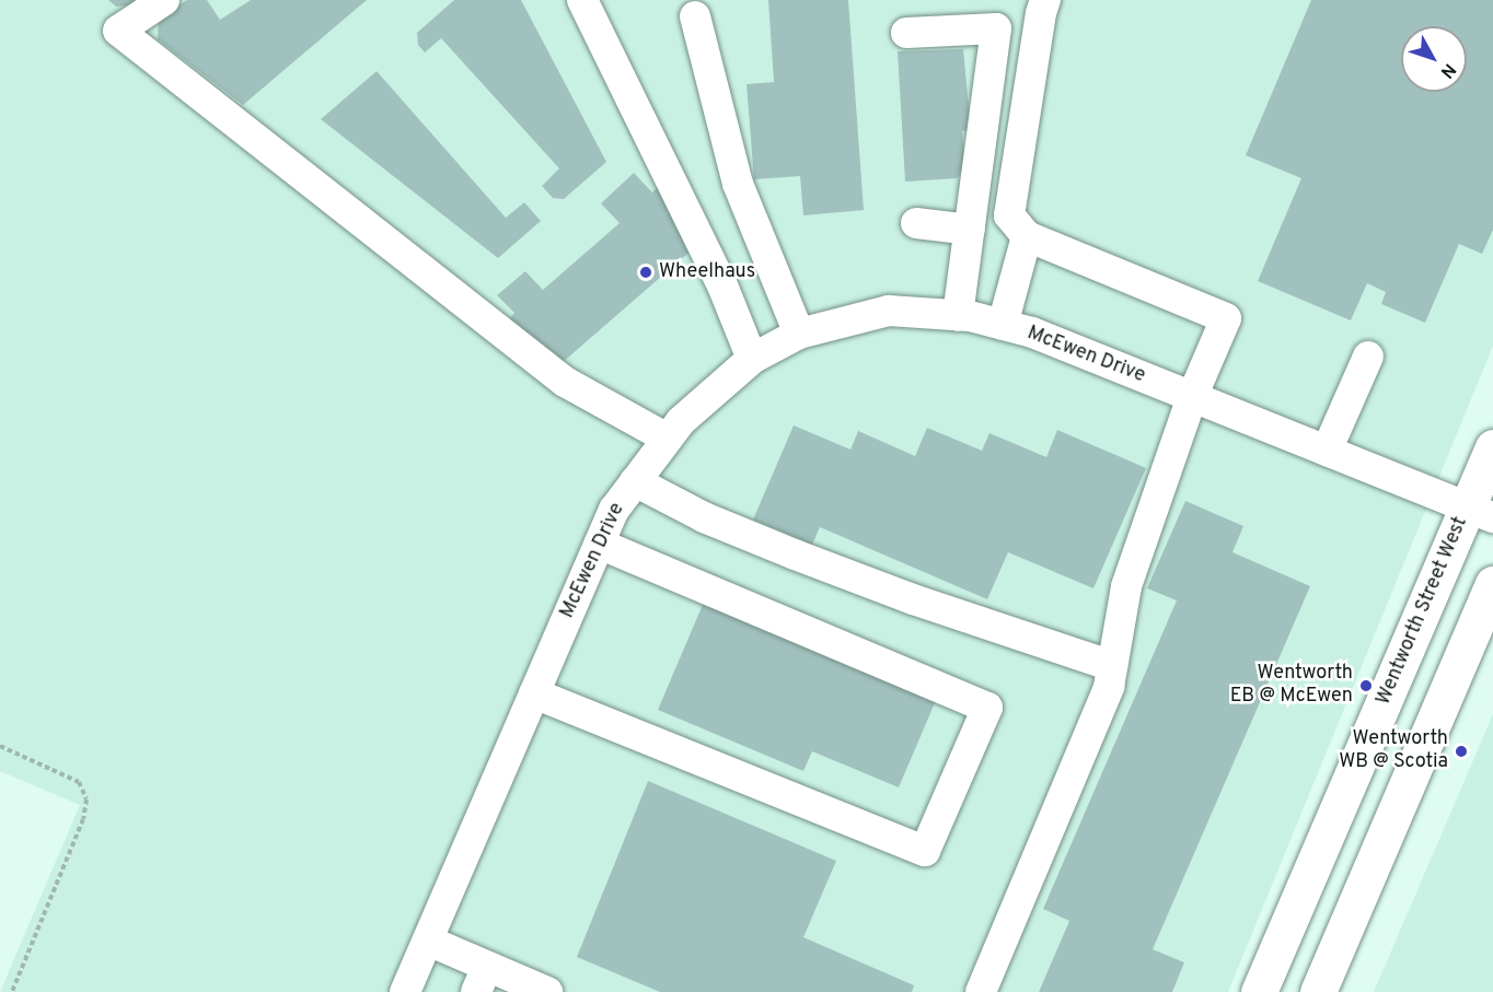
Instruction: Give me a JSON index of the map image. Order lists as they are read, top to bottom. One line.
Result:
{"streets":{"main road":["Wentworth Street West"],"street":["McEwen Drive"]},"crossings":[["McEwen Drive","Wentworth Street West"]],"places":["Wheelhaus","Wentworth EB @ McEwen","Wentworth WB @ Scotia"],"north":"bottom right"}
